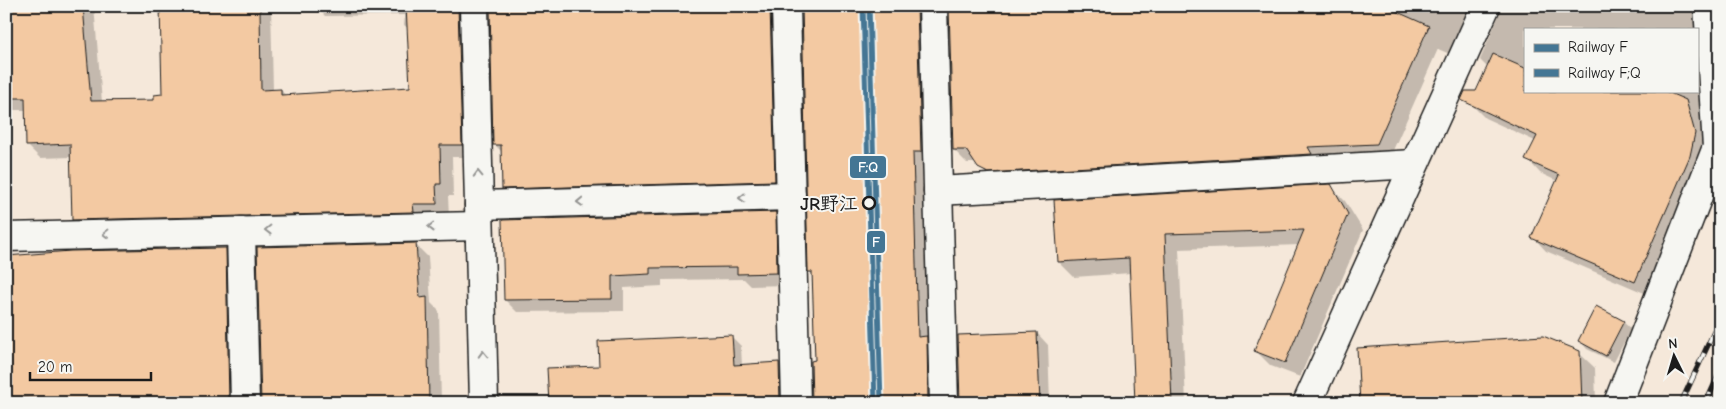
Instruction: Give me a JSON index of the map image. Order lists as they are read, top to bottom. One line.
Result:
{"places":["JR野江"],"lines":["rail line F","rail line F;Q"],"legend":["Railway F","Railway F;Q"],"scale_bar":"20 m","north":"top"}
